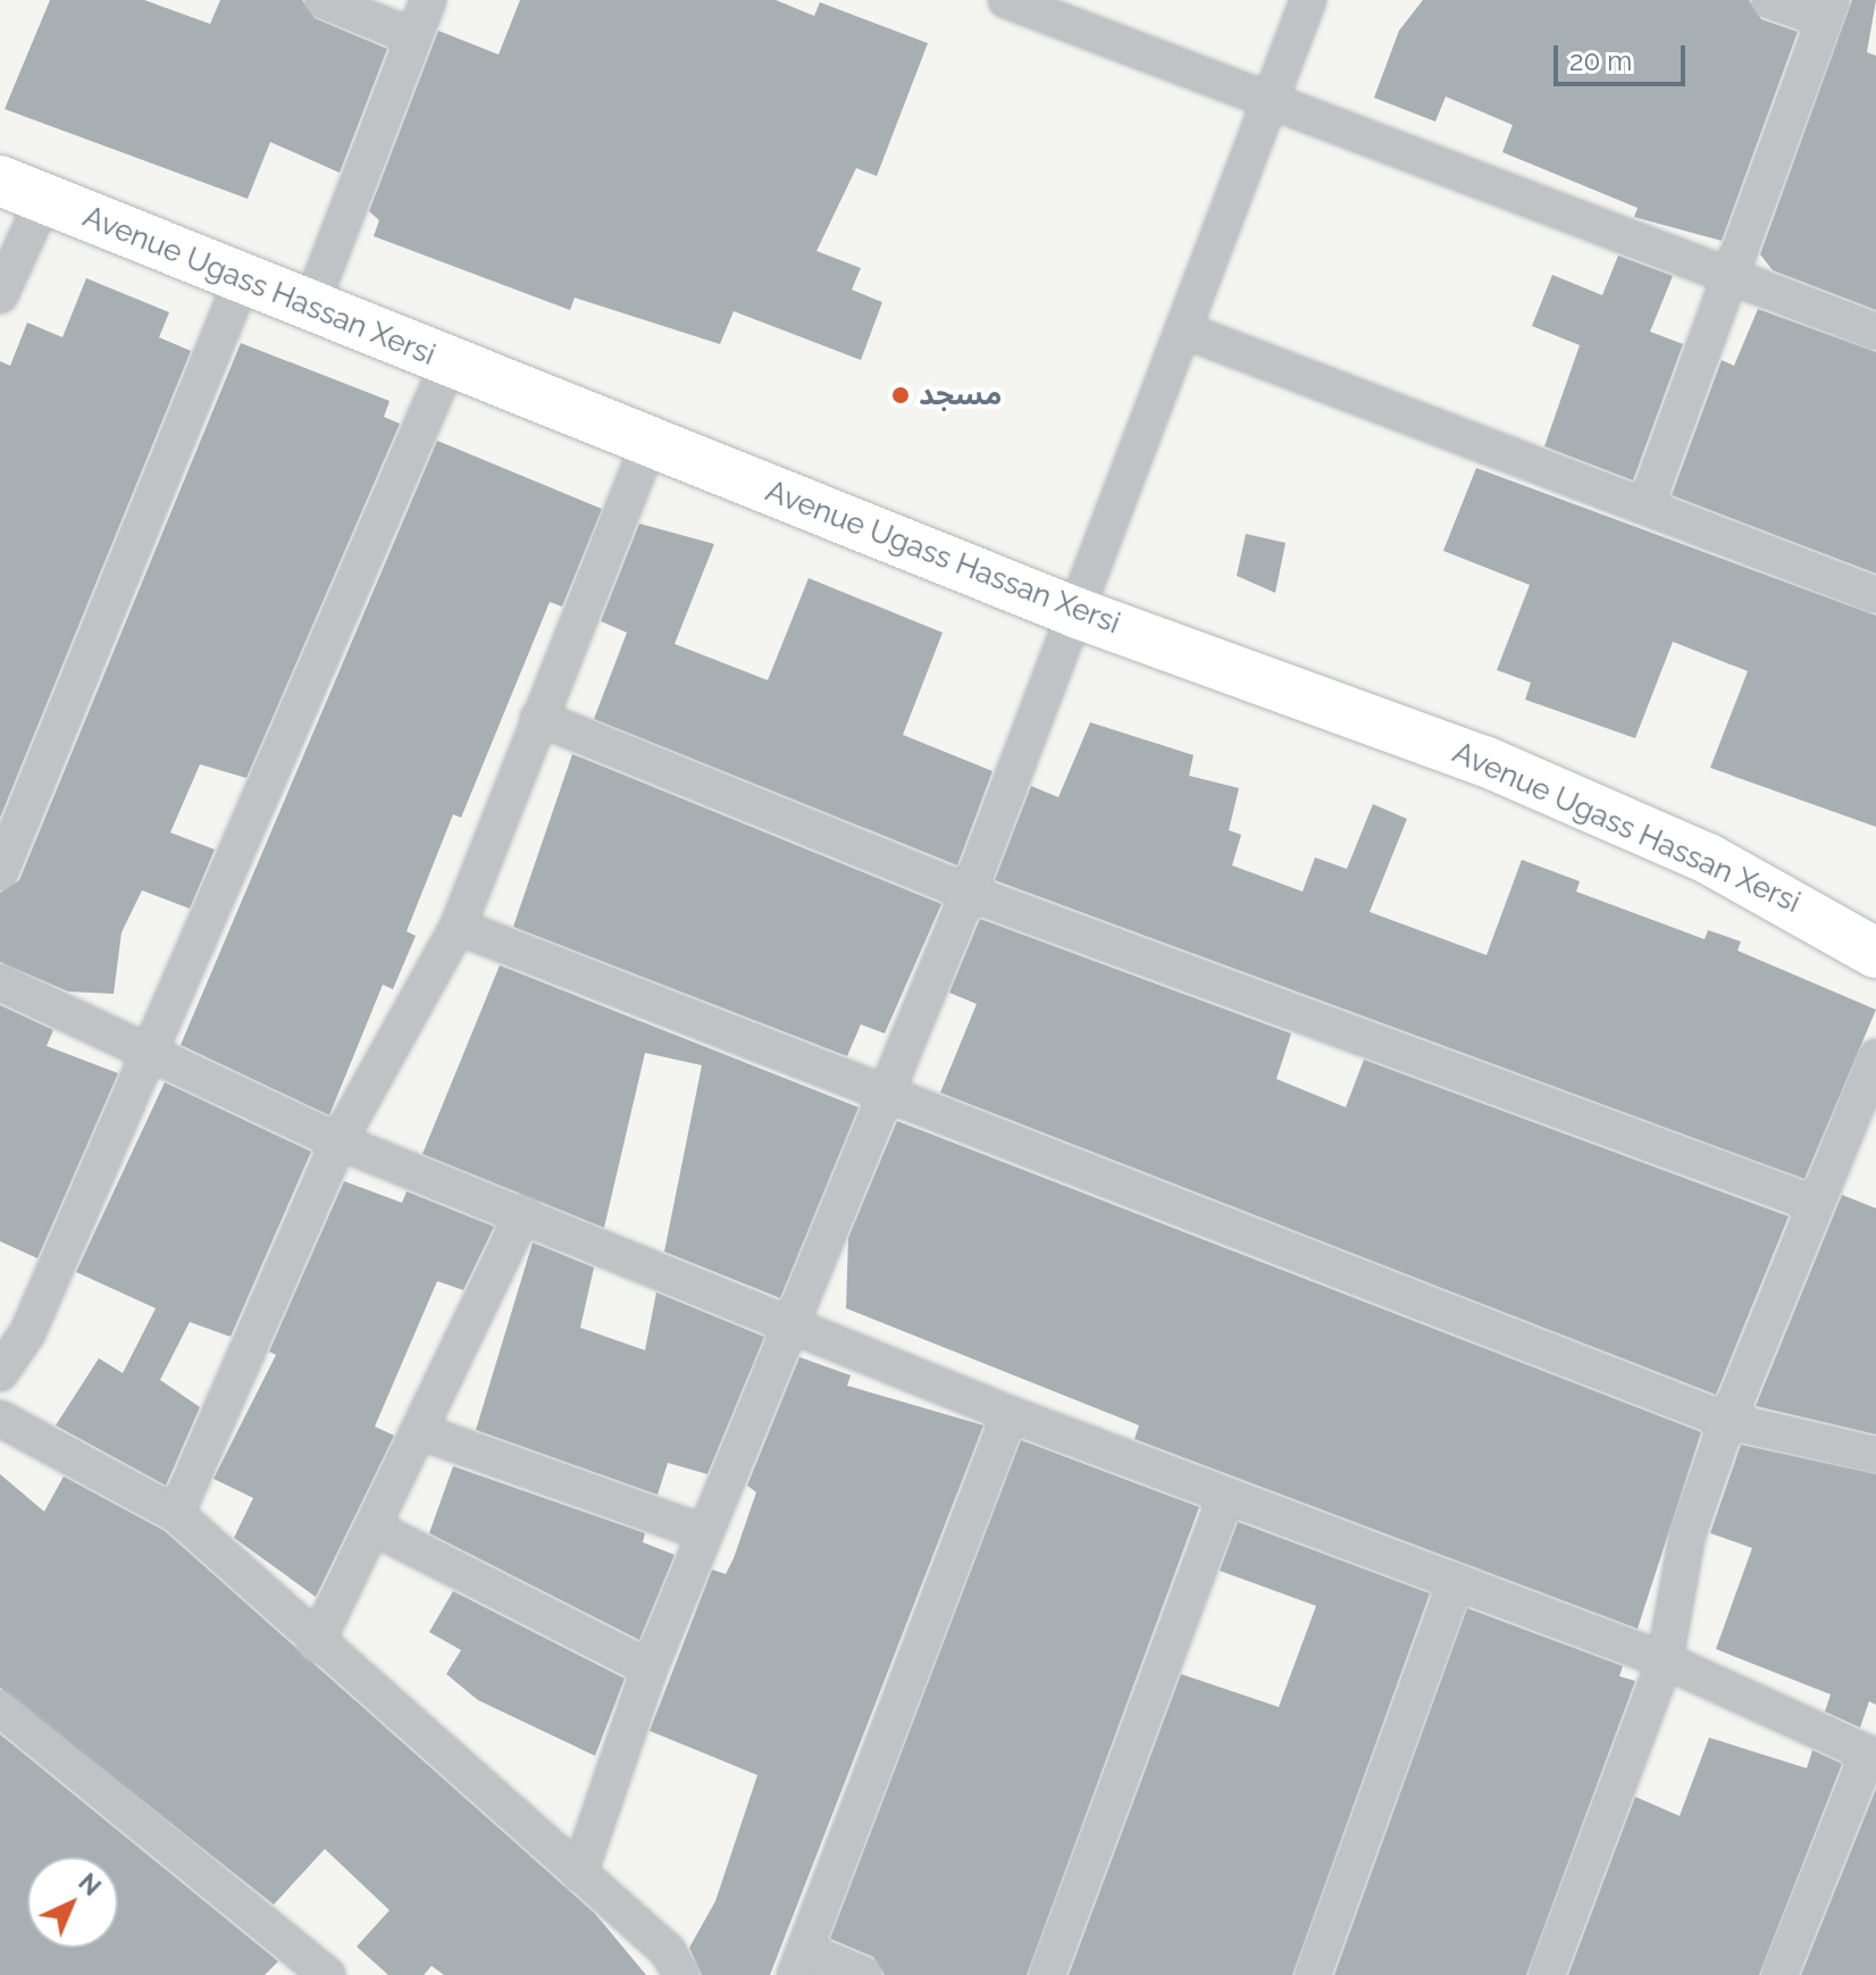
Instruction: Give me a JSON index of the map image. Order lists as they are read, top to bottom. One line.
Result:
{"streets":{"main road":["Avenue Ugass Hassan Xersi"]},"places":["مسجد"],"scale_bar":"20 m","north":"top right"}
